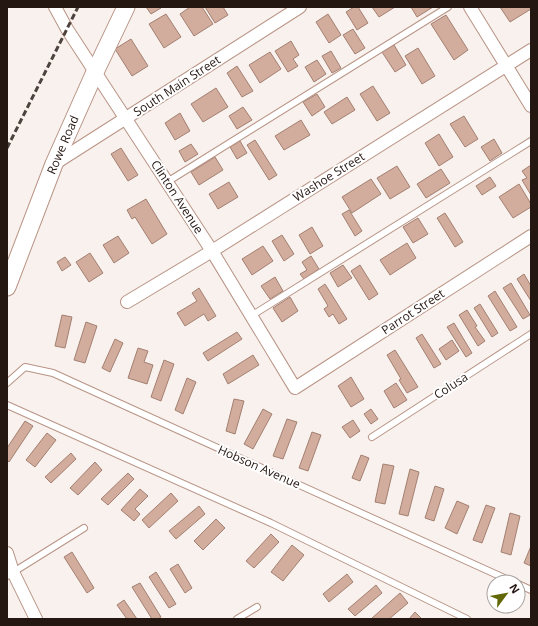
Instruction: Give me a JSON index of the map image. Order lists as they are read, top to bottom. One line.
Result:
{"streets":{"main road":["Rowe Road"],"street":["South Main Street","Washoe Street","Clinton Avenue","Parrot Street"],"lane":["Colusa","Hobson Avenue"]},"crossings":[["South Main Street","Rowe Road"],["South Main Street","Clinton Avenue"],["Rowe Road","Clinton Avenue"],["Washoe Street","Clinton Avenue"],["Clinton Avenue","Parrot Street"]],"north":"top right"}
